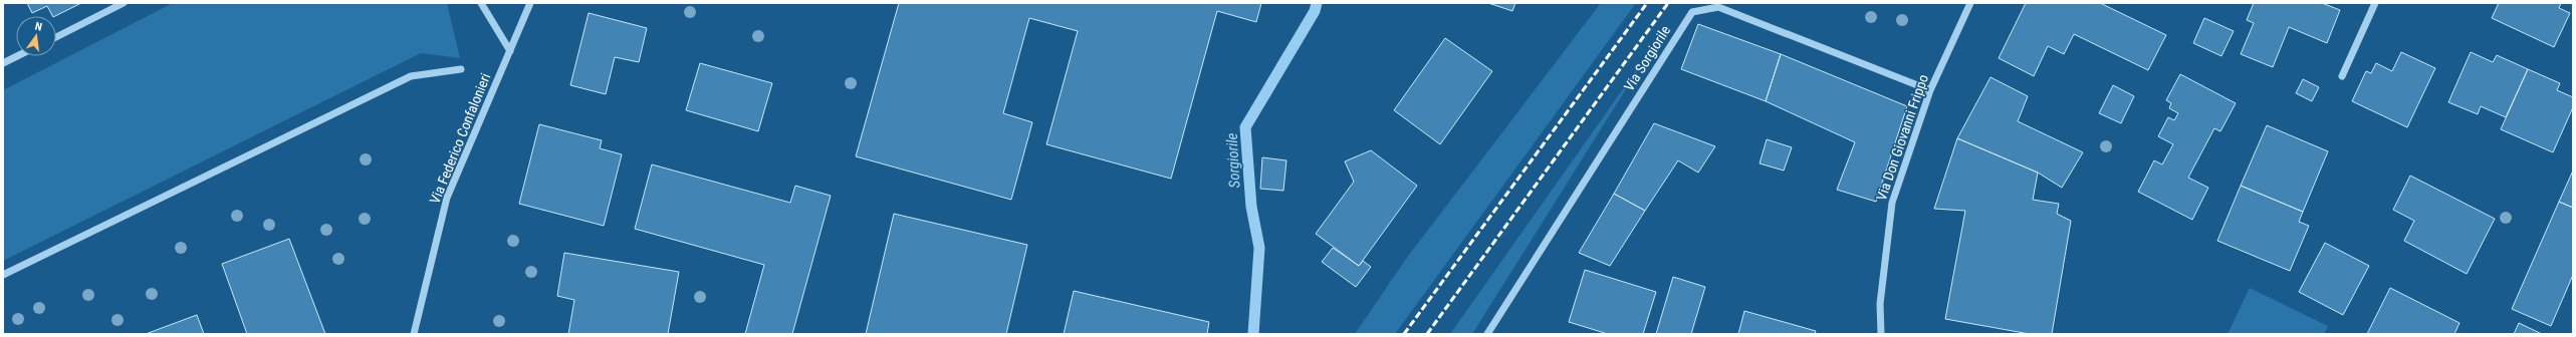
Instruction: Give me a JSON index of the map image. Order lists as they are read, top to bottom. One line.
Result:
{"streets":{"street":["Via Sorgiorile","Via Don Giovanni Frippo","Via Federico Confalonieri"]},"crossings":[["Via Sorgiorile","Via Don Giovanni Frippo"]],"water":["Sorgiorile"],"north":"top"}
